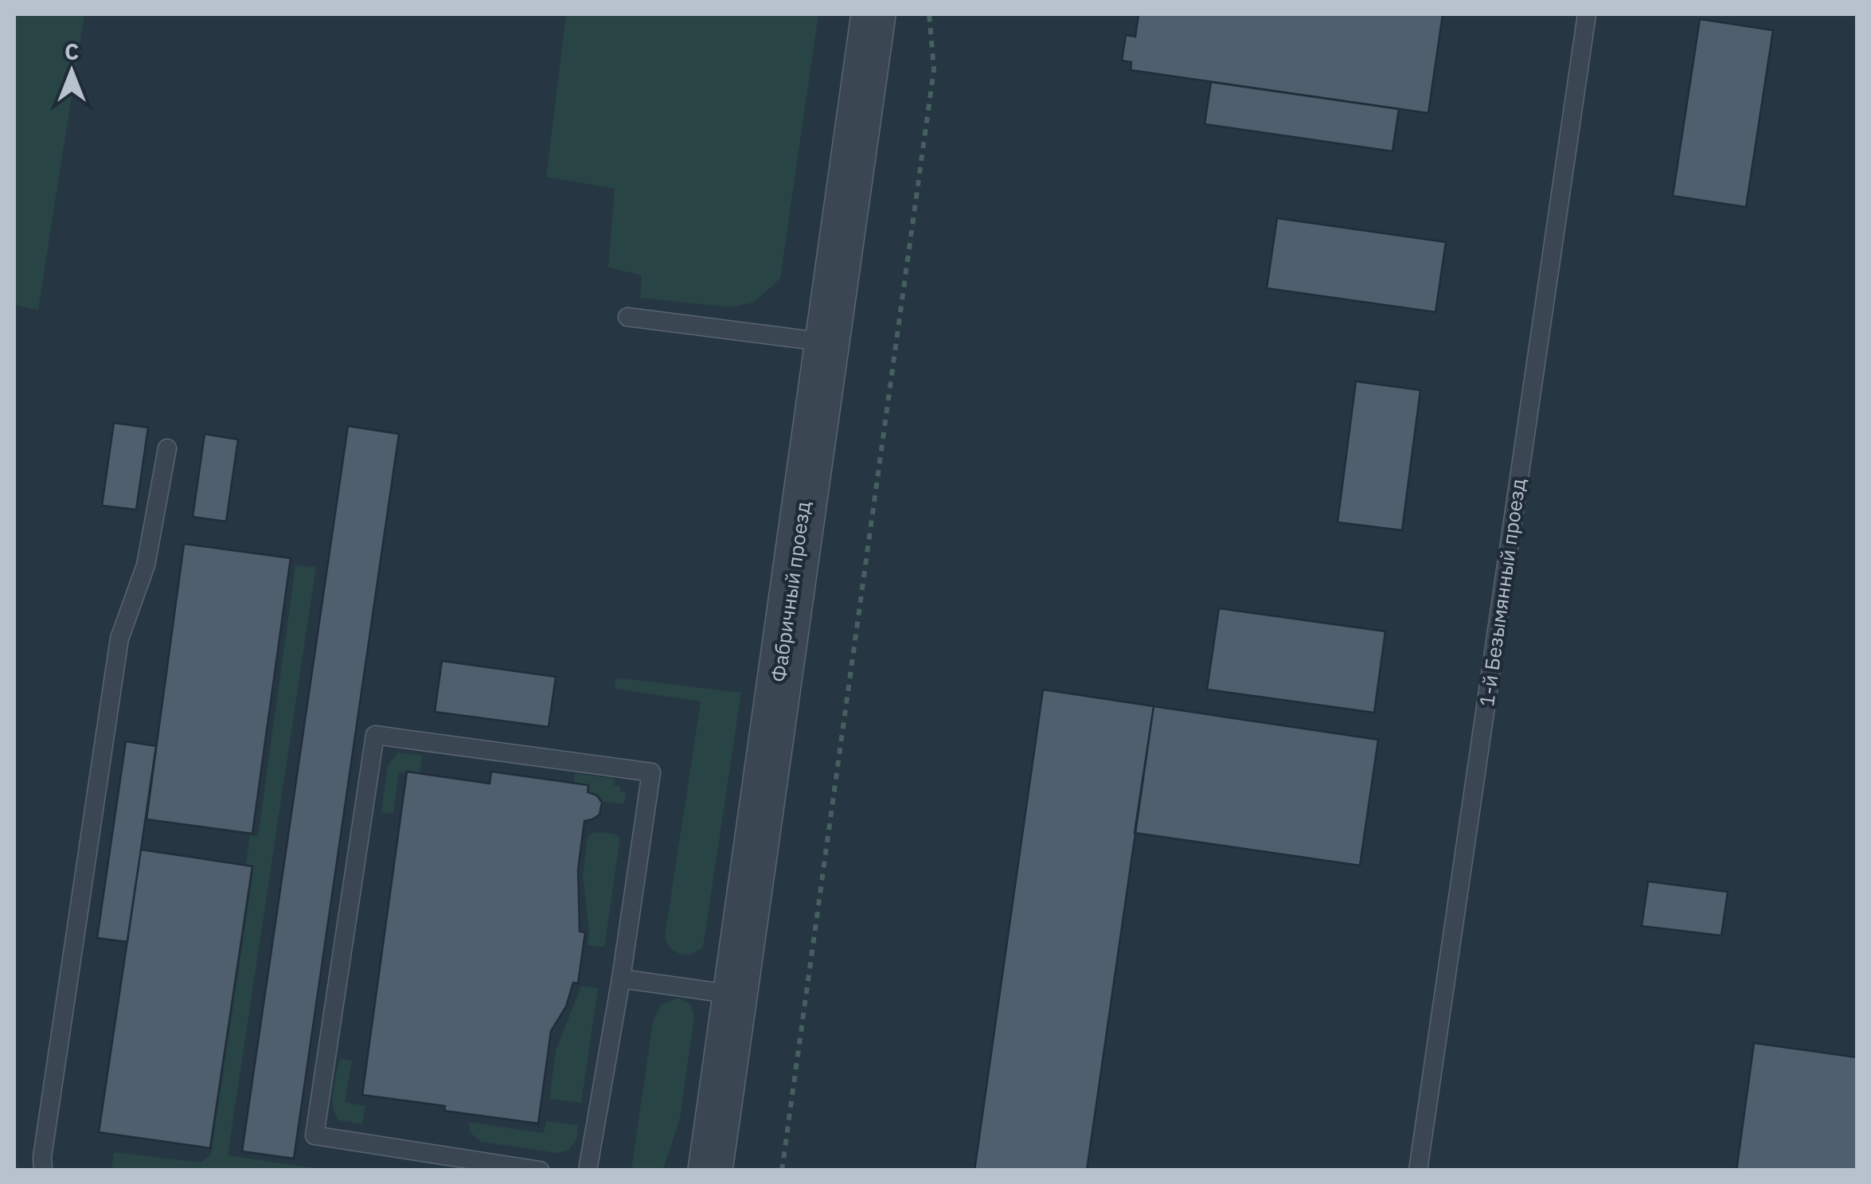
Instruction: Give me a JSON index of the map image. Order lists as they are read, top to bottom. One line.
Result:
{"streets":{"street":["Фабричный проезд"],"lane":["1-й Безымянный проезд"]},"north":"top"}
